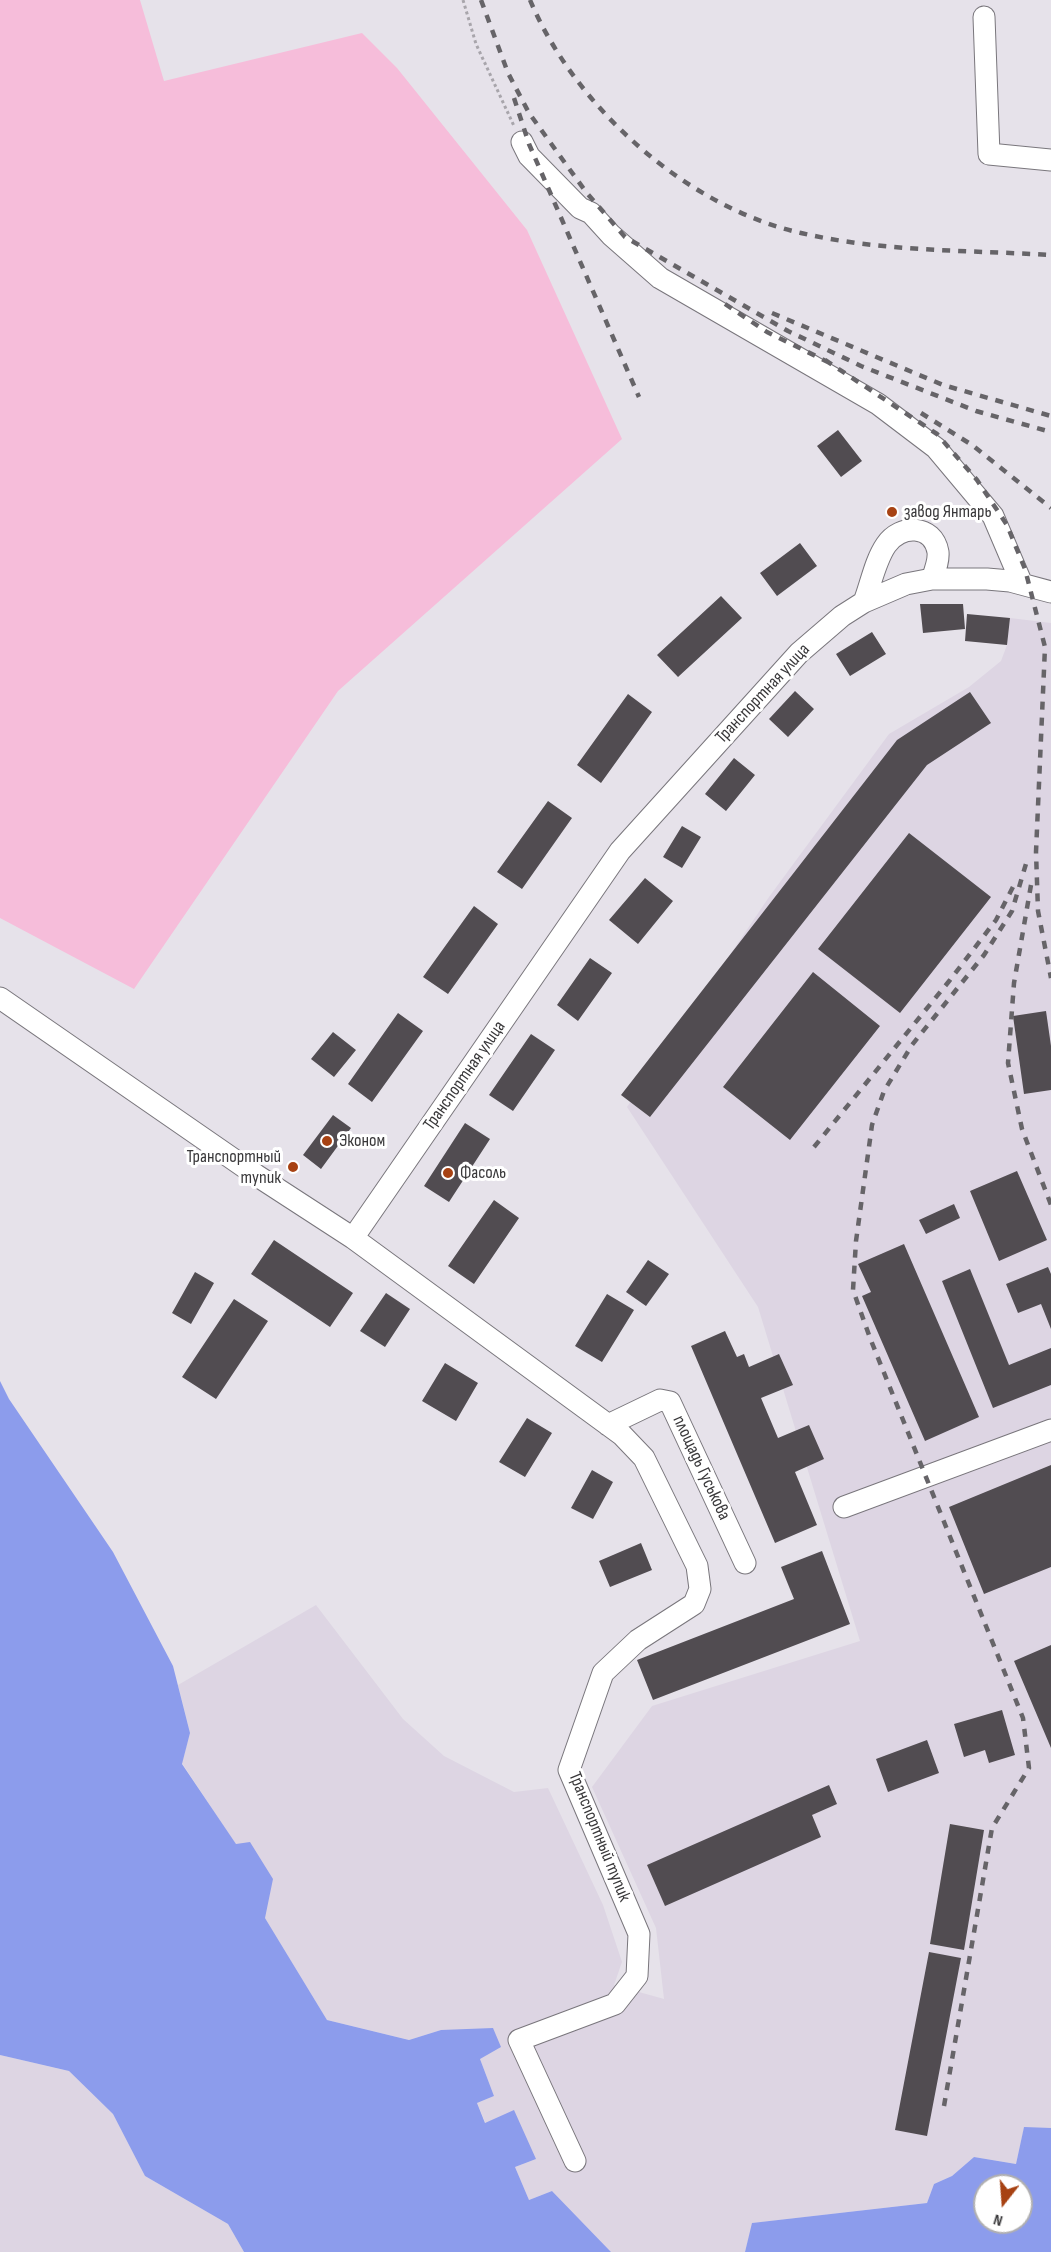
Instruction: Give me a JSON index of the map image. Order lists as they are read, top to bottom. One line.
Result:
{"streets":{"street":["Транспортная улица","площадь Гуськова","Транспортный тупик"]},"crossings":[["Транспортная улица","Транспортный тупик"],["площадь Гуськова","Транспортный тупик"]],"places":["завод Янтарь","Эконом","Транспортный тупик","Фасоль"],"north":"bottom"}
